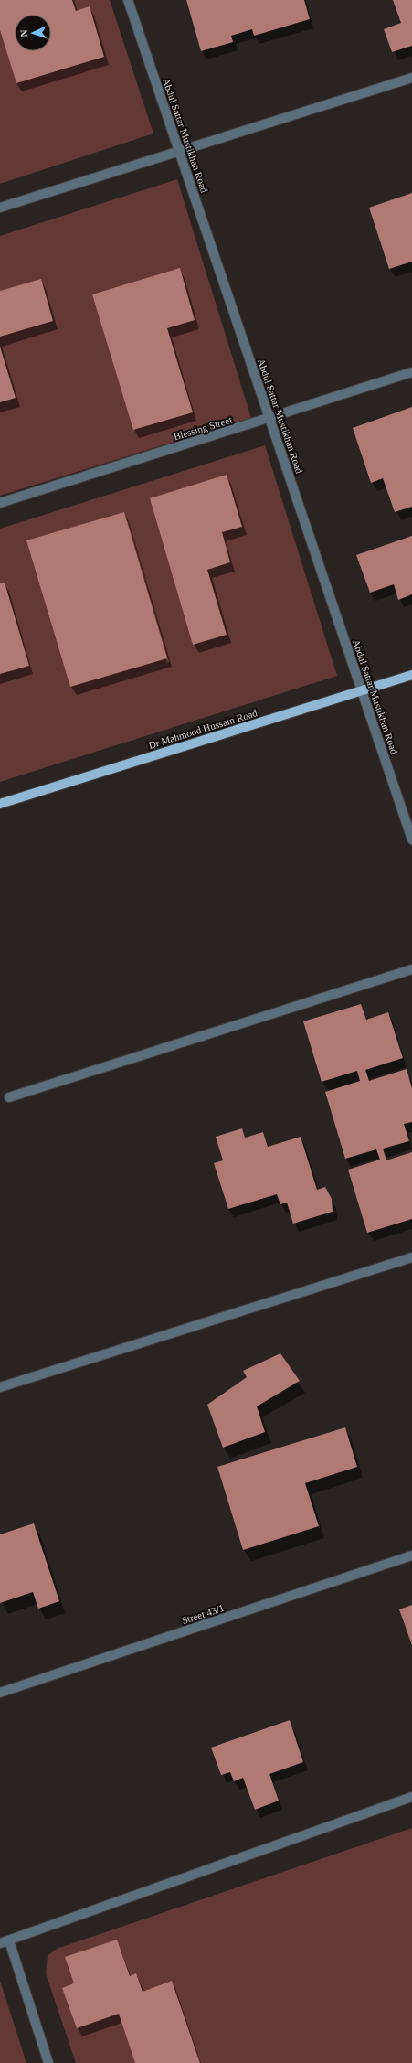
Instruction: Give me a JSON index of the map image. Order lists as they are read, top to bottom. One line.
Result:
{"streets":{"main road":["Dr Mahmood Hussain Road"],"street":["Abdul Sattar Mustikhan Road","Blessing Street","Street 43/1"]},"crossings":[["Abdul Sattar Mustikhan Road","Blessing Street"],["Abdul Sattar Mustikhan Road","Dr Mahmood Hussain Road"]],"north":"left"}
